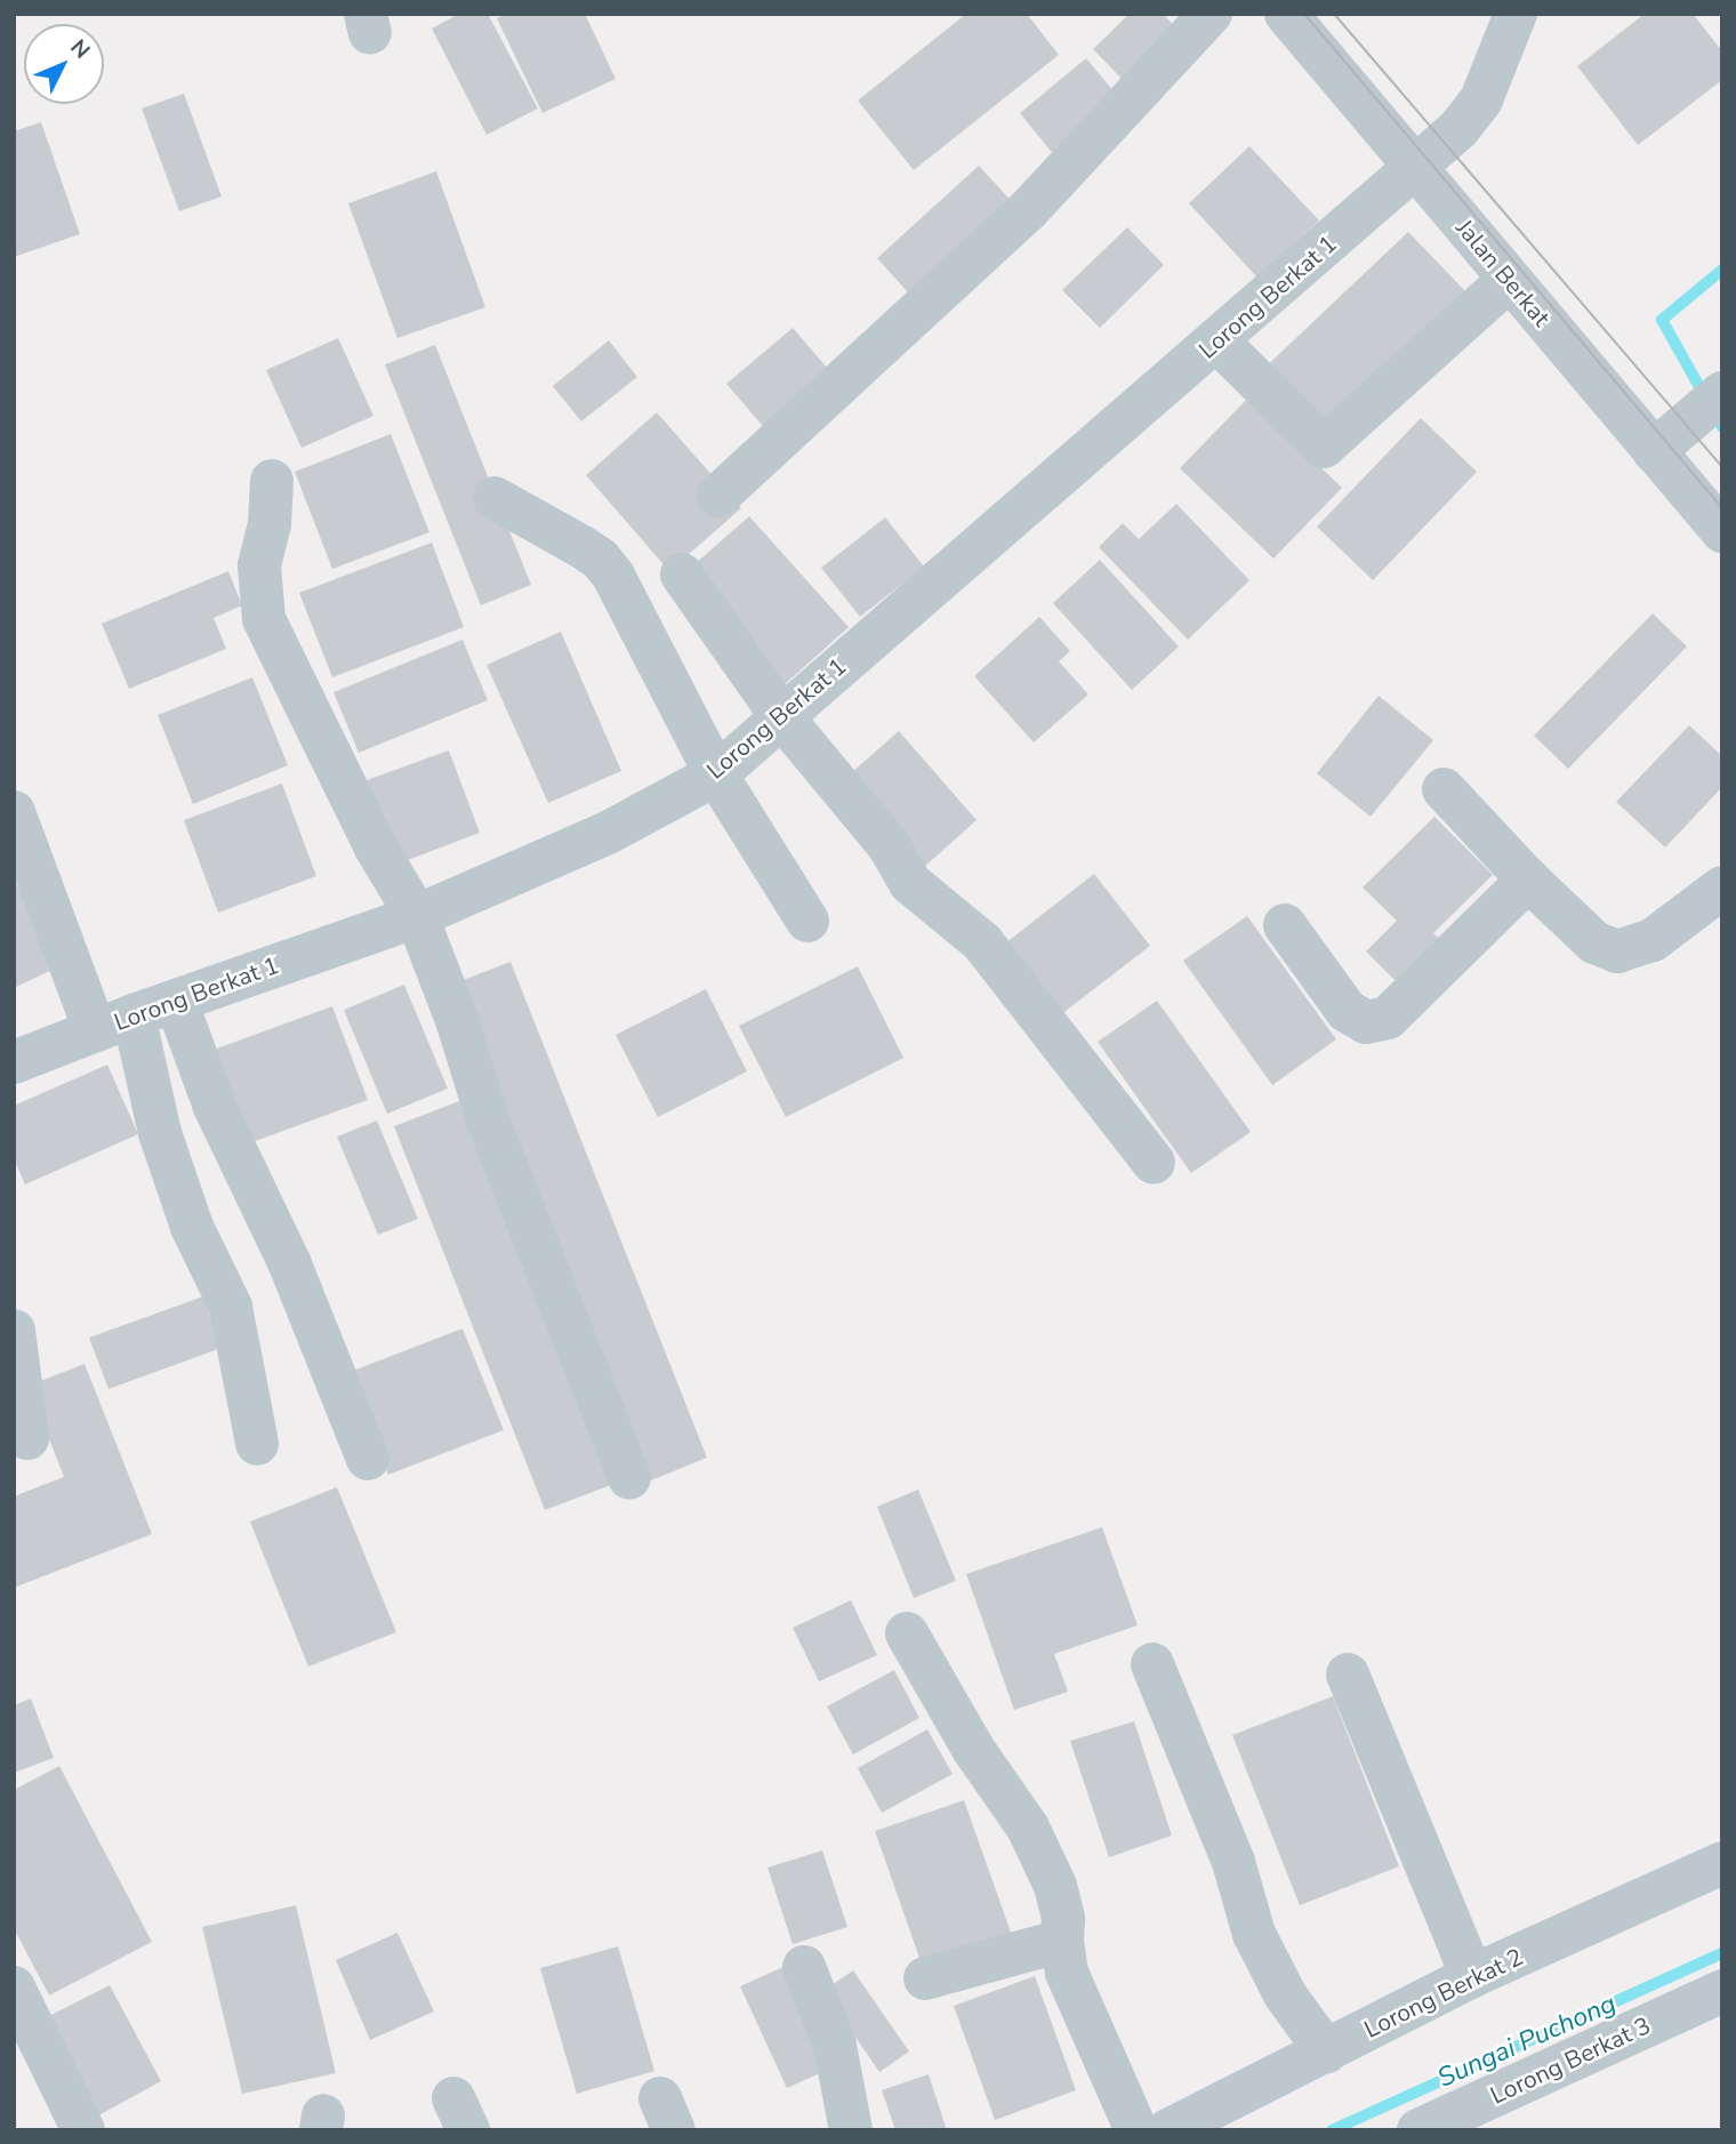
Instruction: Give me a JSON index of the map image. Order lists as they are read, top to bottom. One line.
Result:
{"streets":{"street":["Jalan Berkat","Lorong Berkat 1","Lorong Berkat 2","Lorong Berkat 3"]},"crossings":[["Jalan Berkat","Lorong Berkat 1"]],"water":["Sungai Puchong"],"north":"top right"}
